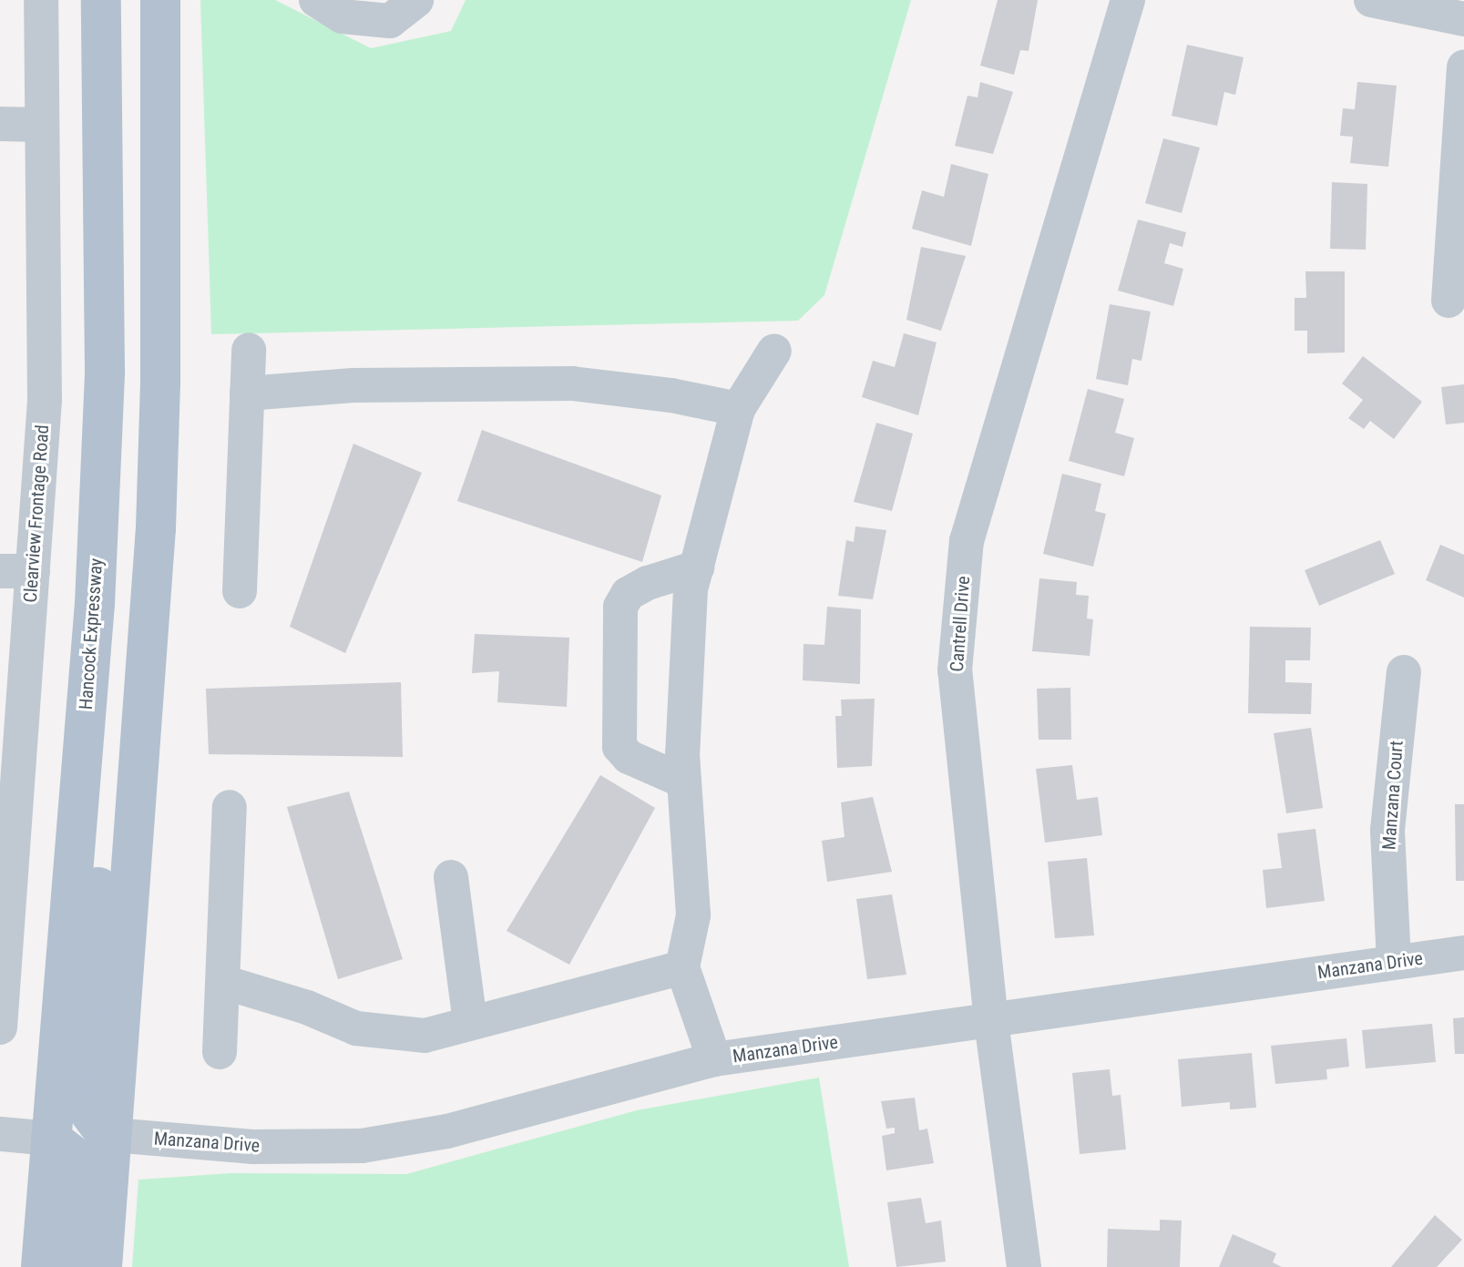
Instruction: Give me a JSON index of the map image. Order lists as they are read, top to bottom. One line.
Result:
{"streets":{"main road":["Hancock Expressway"],"street":["Clearview Frontage Road","Cantrell Drive","Manzana Court","Manzana Drive"]},"crossings":[["Cantrell Drive","Manzana Drive"],["Manzana Court","Manzana Drive"]]}
